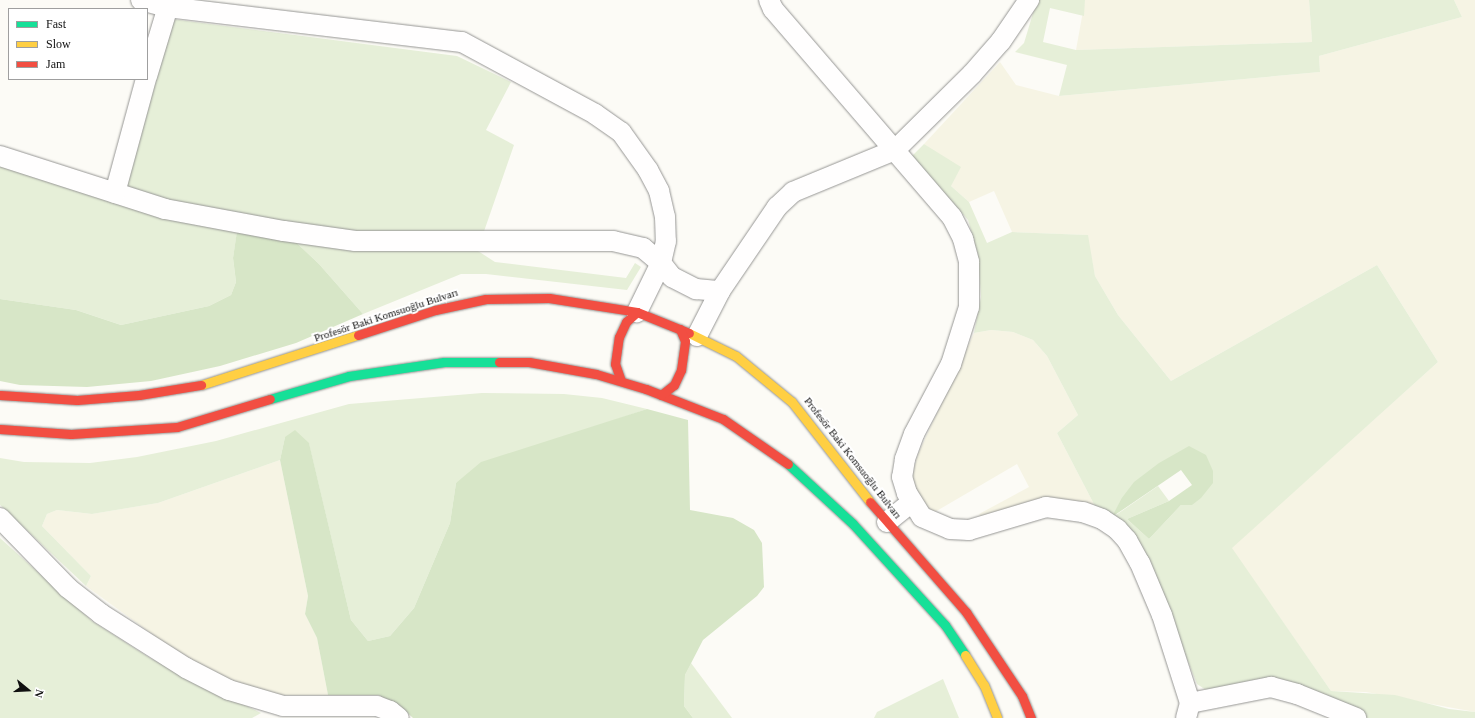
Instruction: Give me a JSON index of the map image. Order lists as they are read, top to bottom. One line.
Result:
{"streets":{"main road":["Profesör Baki Komsuoğlu Bulvarı"]},"legend":["Fast","Slow","Jam"],"north":"right"}
